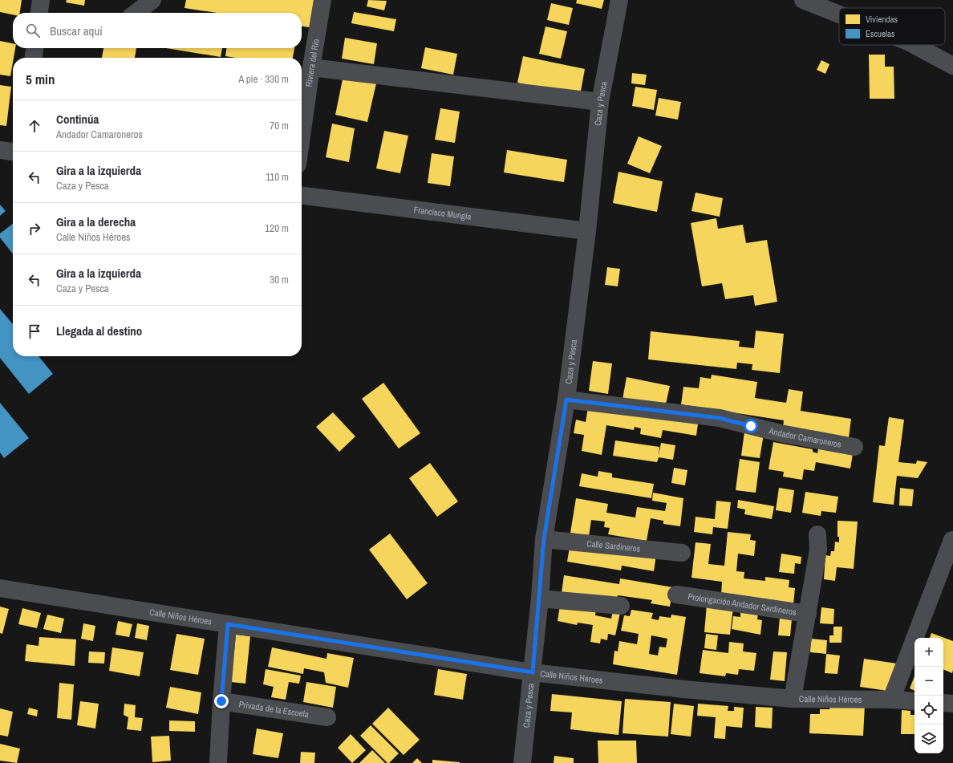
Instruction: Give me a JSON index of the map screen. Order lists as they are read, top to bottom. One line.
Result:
{"streets":{"street":["Riviera del Río","Caza y Pesca","Francisco Mungía","Andador Camaroneros","Calle Sardineros","Prolongación Andador Sardineros","Calle Niños Héroes","Privada de la Escuela"]},"crossings":[["Caza y Pesca","Francisco Mungía"],["Caza y Pesca","Andador Camaroneros"],["Caza y Pesca","Calle Sardineros"],["Caza y Pesca","Calle Niños Héroes"]],"legend":["Viviendas","Escuelas"],"page":{"search":"Buscar aquí","heading":["5 min","A pie · 330 m"],"list":[["Continúa","Andador Camaroneros","70 m"],["Gira a la izquierda","Caza y Pesca","110 m"],["Gira a la derecha","Calle Niños Héroes","120 m"],["Gira a la izquierda","Caza y Pesca","30 m"],"Llegada al destino"],"map_buttons":["+","−"]}}
